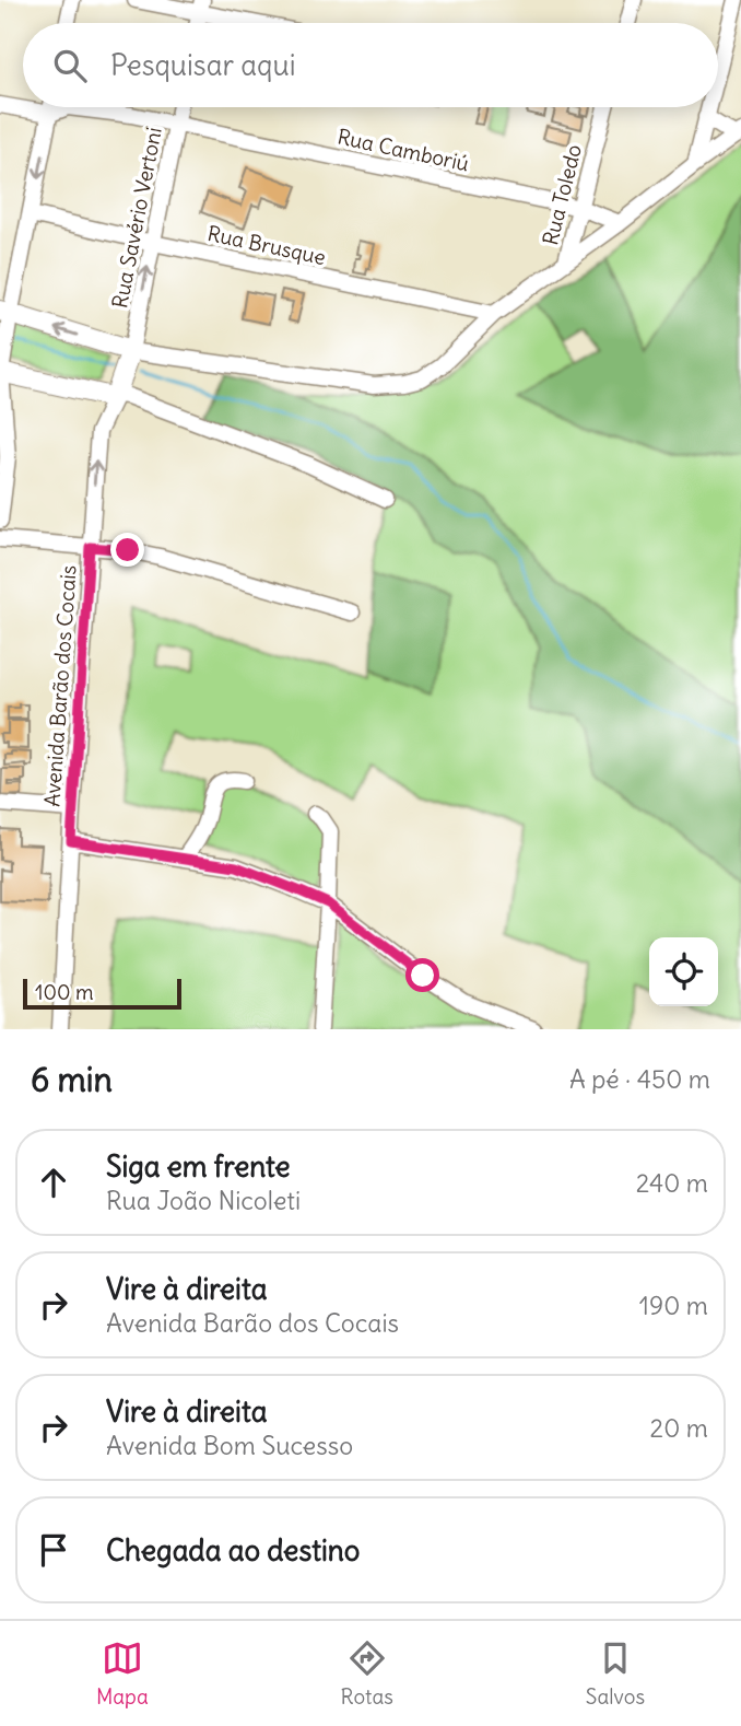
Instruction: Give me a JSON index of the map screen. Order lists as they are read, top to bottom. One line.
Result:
{"streets":{"street":["Rua Camboriú","Rua Toledo","Rua Savério Vertoni","Rua Brusque","Avenida Barão dos Cocais"]},"crossings":[["Rua Camboriú","Rua Toledo"],["Rua Camboriú","Rua Savério Vertoni"],["Rua Savério Vertoni","Rua Brusque"]],"scale_bar":"100 m","page":{"search":"Pesquisar aqui","scale":"100 m","heading":["6 min","A pé · 450 m"],"list":[["Siga em frente","Rua João Nicoleti","240 m"],["Vire à direita","Avenida Barão dos Cocais","190 m"],["Vire à direita","Avenida Bom Sucesso","20 m"],"Chegada ao destino"],"nav":["Mapa","Rotas","Salvos"]}}
